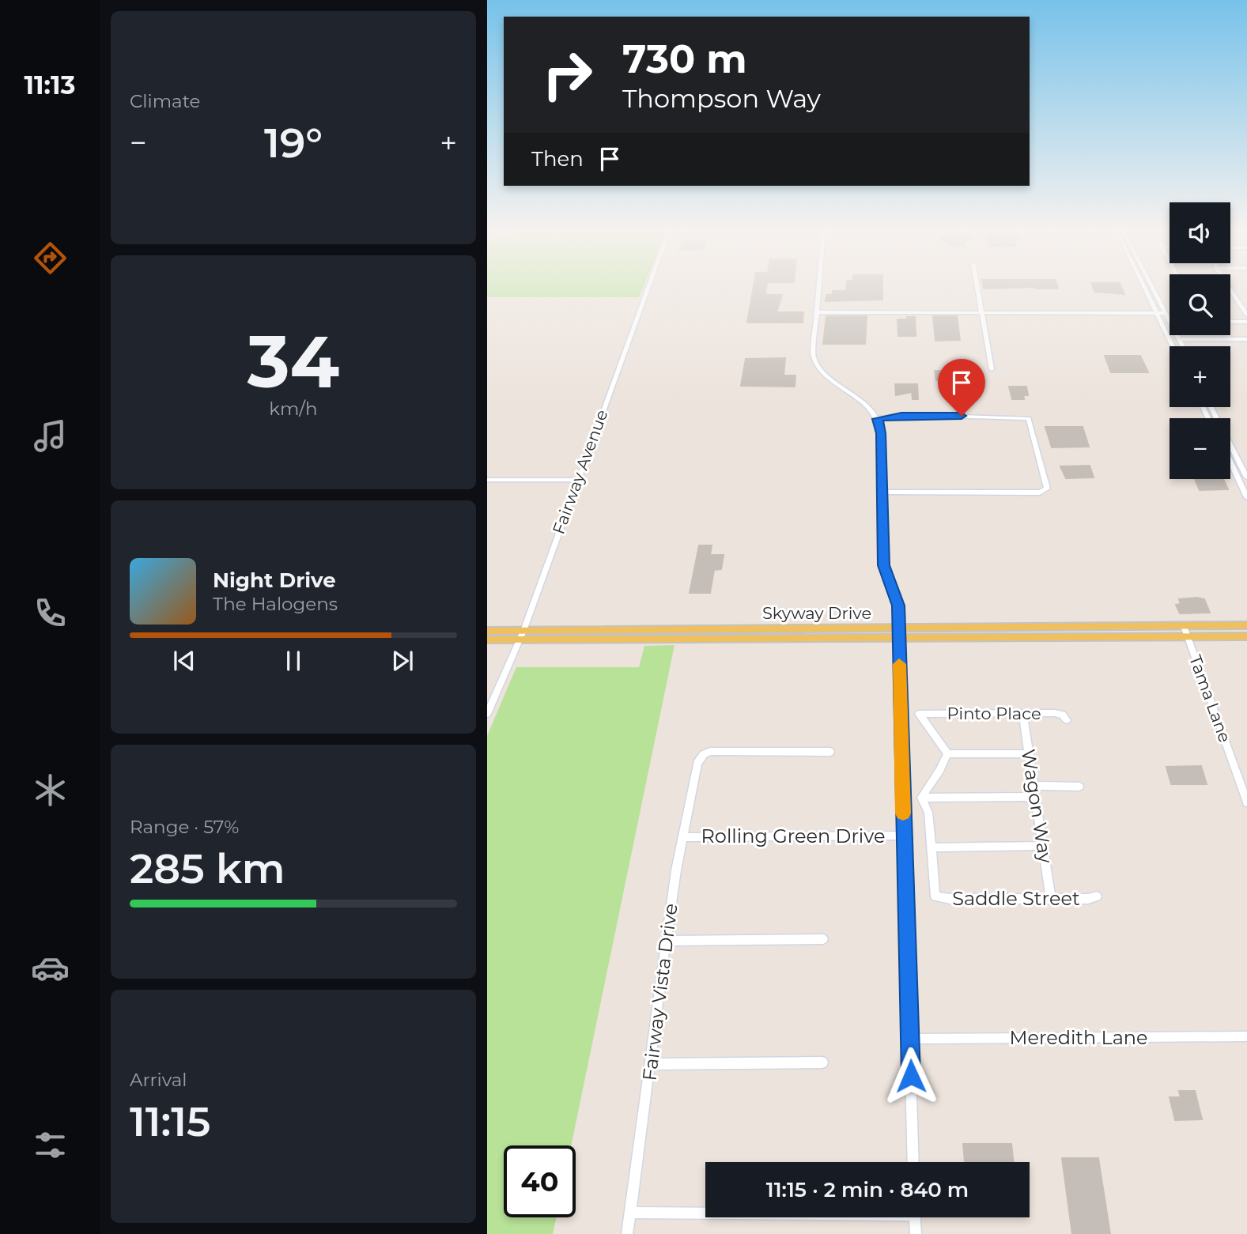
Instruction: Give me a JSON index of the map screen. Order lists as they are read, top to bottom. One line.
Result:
{"streets":{"main road":["Skyway Drive"],"street":["Fairway Avenue","Tama Lane","Pinto Place","Wagon Way","Rolling Green Drive","Saddle Street","Fairway Vista Drive","Meredith Lane"]},"crossings":[["Fairway Avenue","Skyway Drive"],["Skyway Drive","Tama Lane"],["Pinto Place","Wagon Way"],["Wagon Way","Saddle Street"],["Rolling Green Drive","Fairway Vista Drive"]],"page":{"tabs":"11:13","tile":["Climate",["34","km/h"],["Range · 57%","285 km"],["Arrival","11:15"]],"turn":["730 m","Thompson Way"],"heat":["−","19°","+"],"then":"Then","map_buttons":["+","−"],"song":["Night Drive","The Halogens"],"limit":"40","trip":"11:15 · 2 min · 840 m"}}
